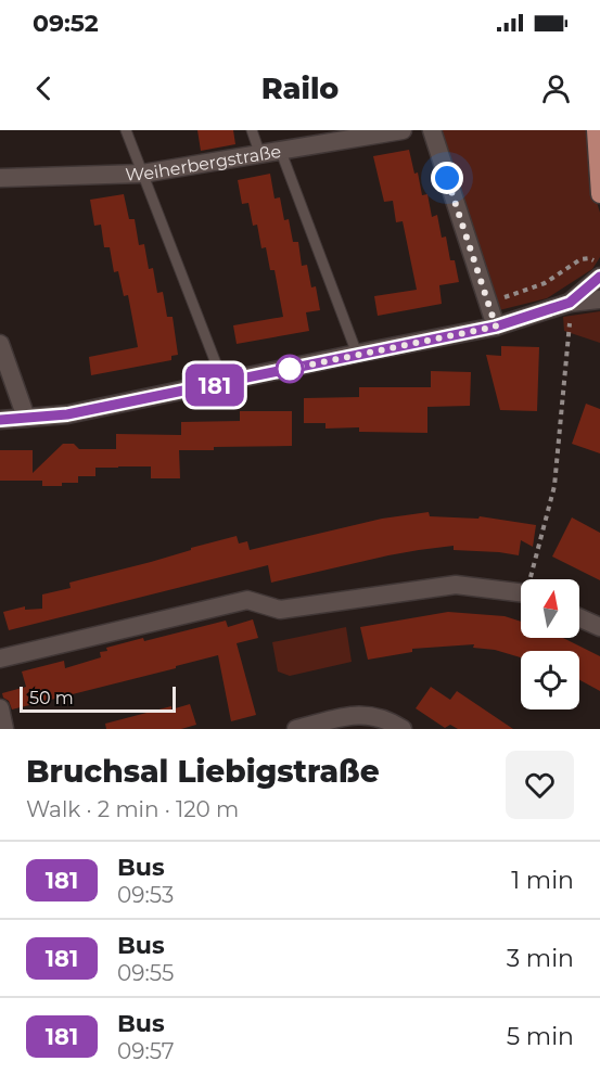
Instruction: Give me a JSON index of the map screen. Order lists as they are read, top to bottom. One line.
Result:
{"streets":{"street":["Weiherbergstraße"]},"lines":["bus line 181"],"scale_bar":"50 m","north":"top","page":{"status":"09:52","header":"Railo","on_map":"181","scale":"50 m","heading":["Bruchsal Liebigstraße","Walk · 2 min · 120 m"],"list":[{"mark":"181","name":"Bus","note":"09:53","value":"1 min"},{"mark":"181","name":"Bus","note":"09:55","value":"3 min"},{"mark":"181","name":"Bus","note":"09:57","value":"5 min"}]}}
